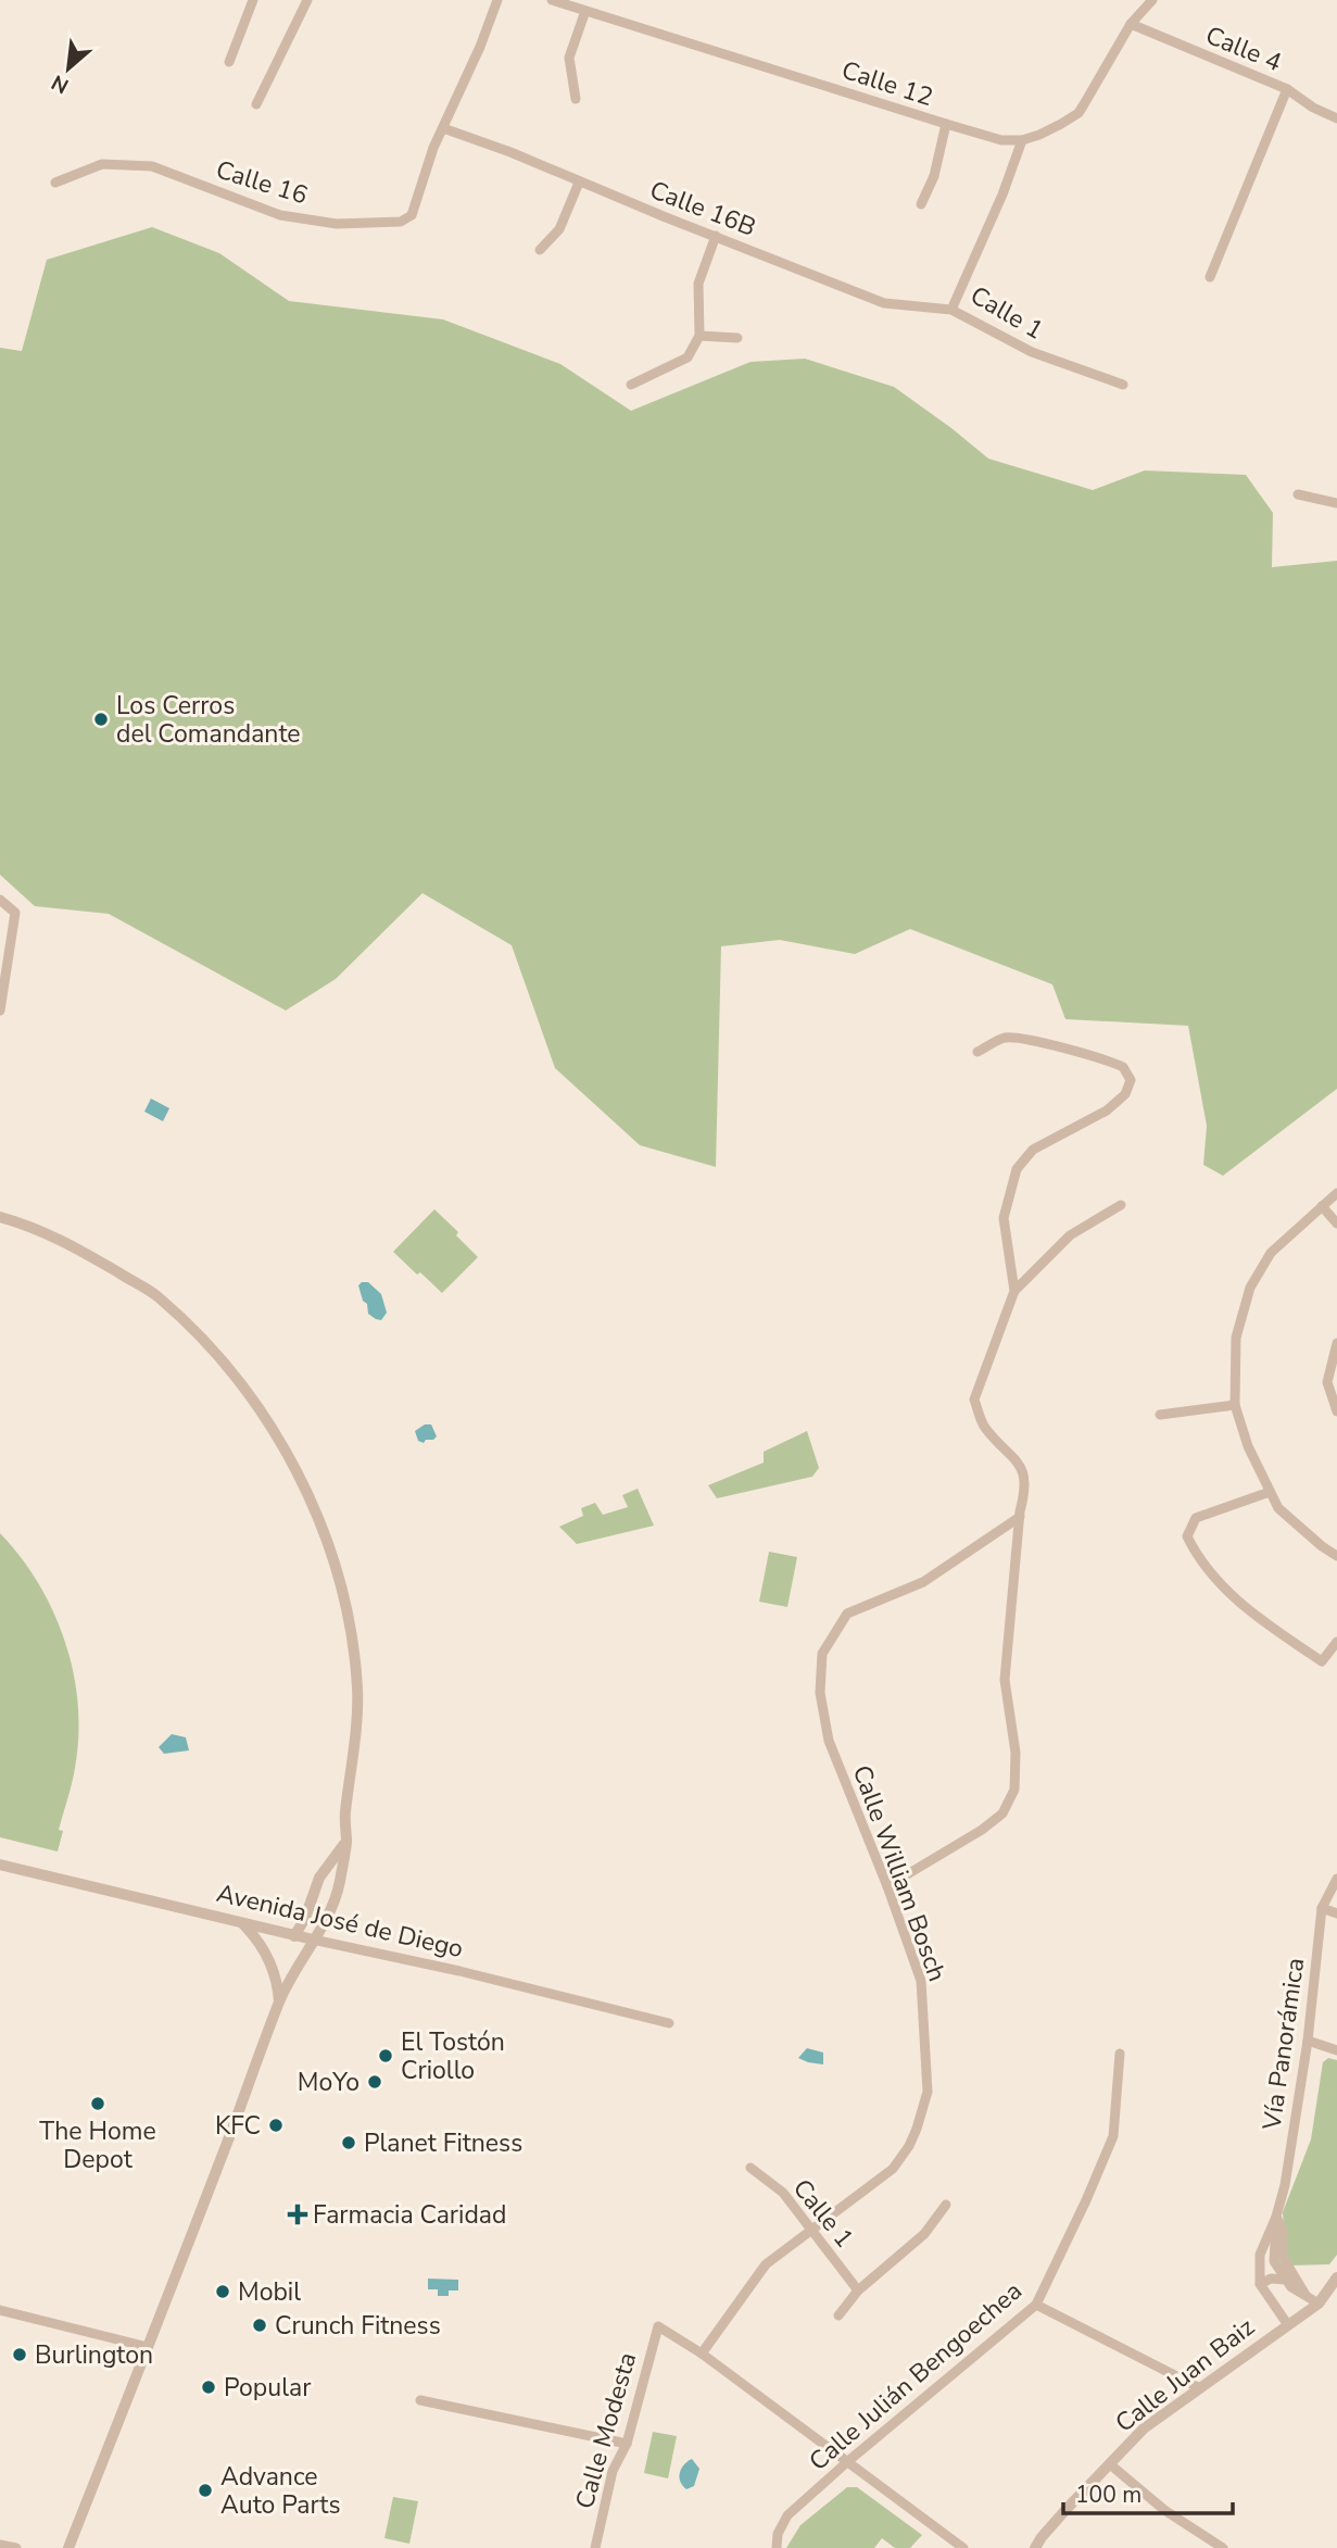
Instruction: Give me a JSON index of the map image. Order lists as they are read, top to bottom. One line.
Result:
{"streets":{"street":["Calle 4","Calle 12","Calle 16","Calle 16B","Calle 1","Calle William Bosch","Avenida José de Diego","Vía Panorámica","Calle Juan Baiz","Calle Julián Bengoechea","Calle Modesta"]},"crossings":[["Calle 12","Calle 1"],["Calle 16","Calle 16B"],["Calle 16B","Calle 1"],["Calle 1","Calle William Bosch"],["Calle William Bosch","Calle Modesta"]],"places":{"other":["Los Cerros del Comandante","El Tostón Criollo","MoYo","The Home Depot","KFC","Planet Fitness","Mobil","Crunch Fitness","Burlington","Popular","Advance Auto Parts"],"health":["Farmacia Caridad"]},"scale_bar":"100 m","north":"bottom left"}
